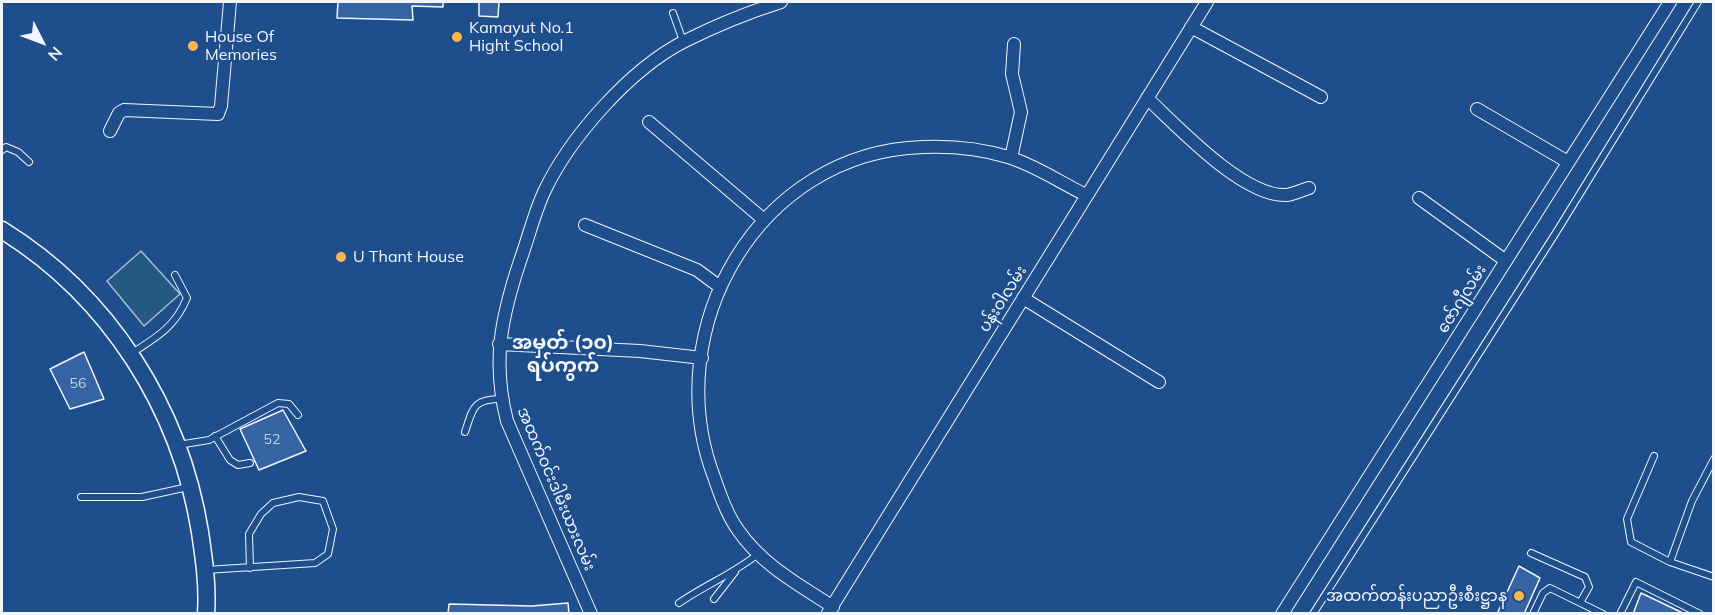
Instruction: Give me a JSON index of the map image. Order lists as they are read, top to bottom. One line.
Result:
{"streets":{"street":["ပန်းဝါလမ်း","ဇော်ဂျီလမ်း","အထက်ဝင်းဒါမီးယားလမ်း"]},"districts":["အမှတ် (၁၀) ရပ်ကွက်"],"places":["Kamayut No.1 Hight School","House Of Memories","U Thant House","အထက်တန်းပညာဦးစီးဋ္ဌာန"],"house_numbers":["56","52"],"north":"bottom right"}
